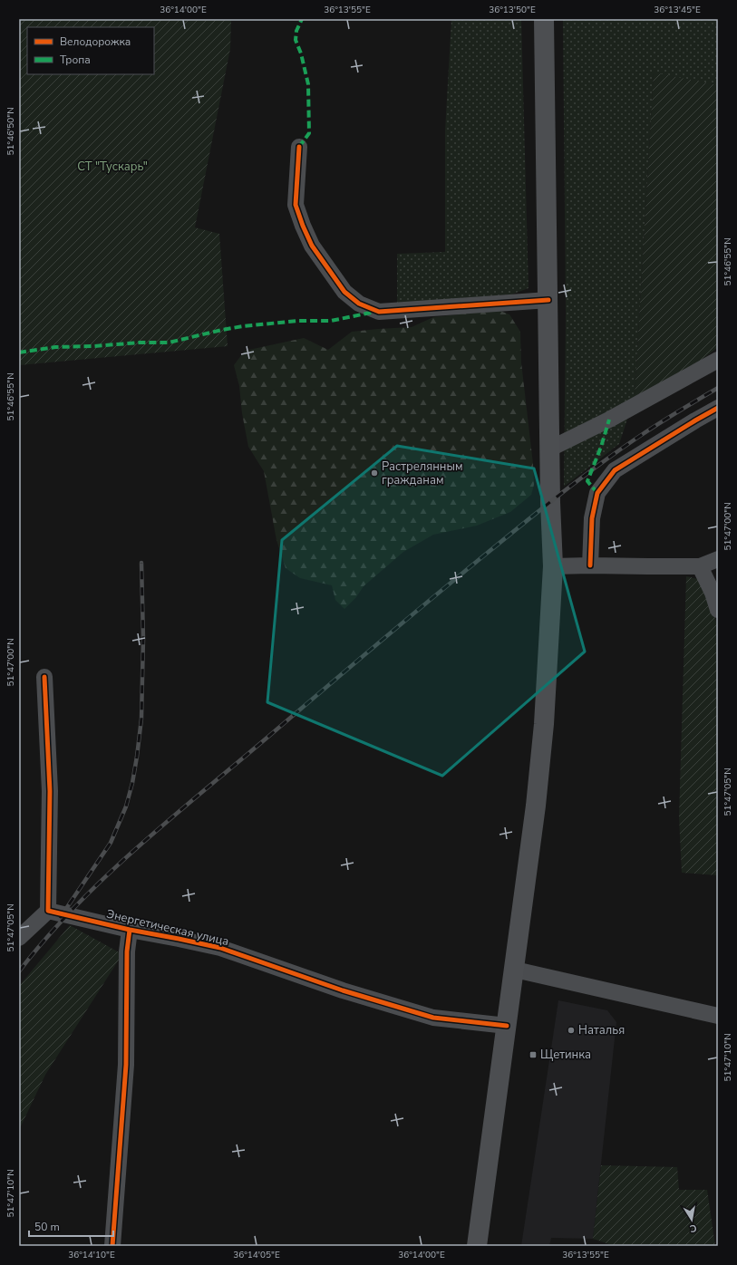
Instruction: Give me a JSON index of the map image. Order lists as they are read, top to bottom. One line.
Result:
{"streets":{"street":["Энергетическая улица"]},"parks":["СТ \"Тускарь\""],"places":{"other":["Растрелянным гражданам","Наталья"],"transit":["Щетинка"]},"legend":["Велодорожка","Тропа"],"scale_bar":"50 m","north":"bottom","coordinates":["36°14'00\"E","36°13'55\"E","36°13'50\"E","36°13'45\"E","51°46'50\"N","51°46'55\"N","51°47'00\"N","51°47'05\"N","51°47'10\"N","36°14'10\"E","36°14'05\"E"]}
